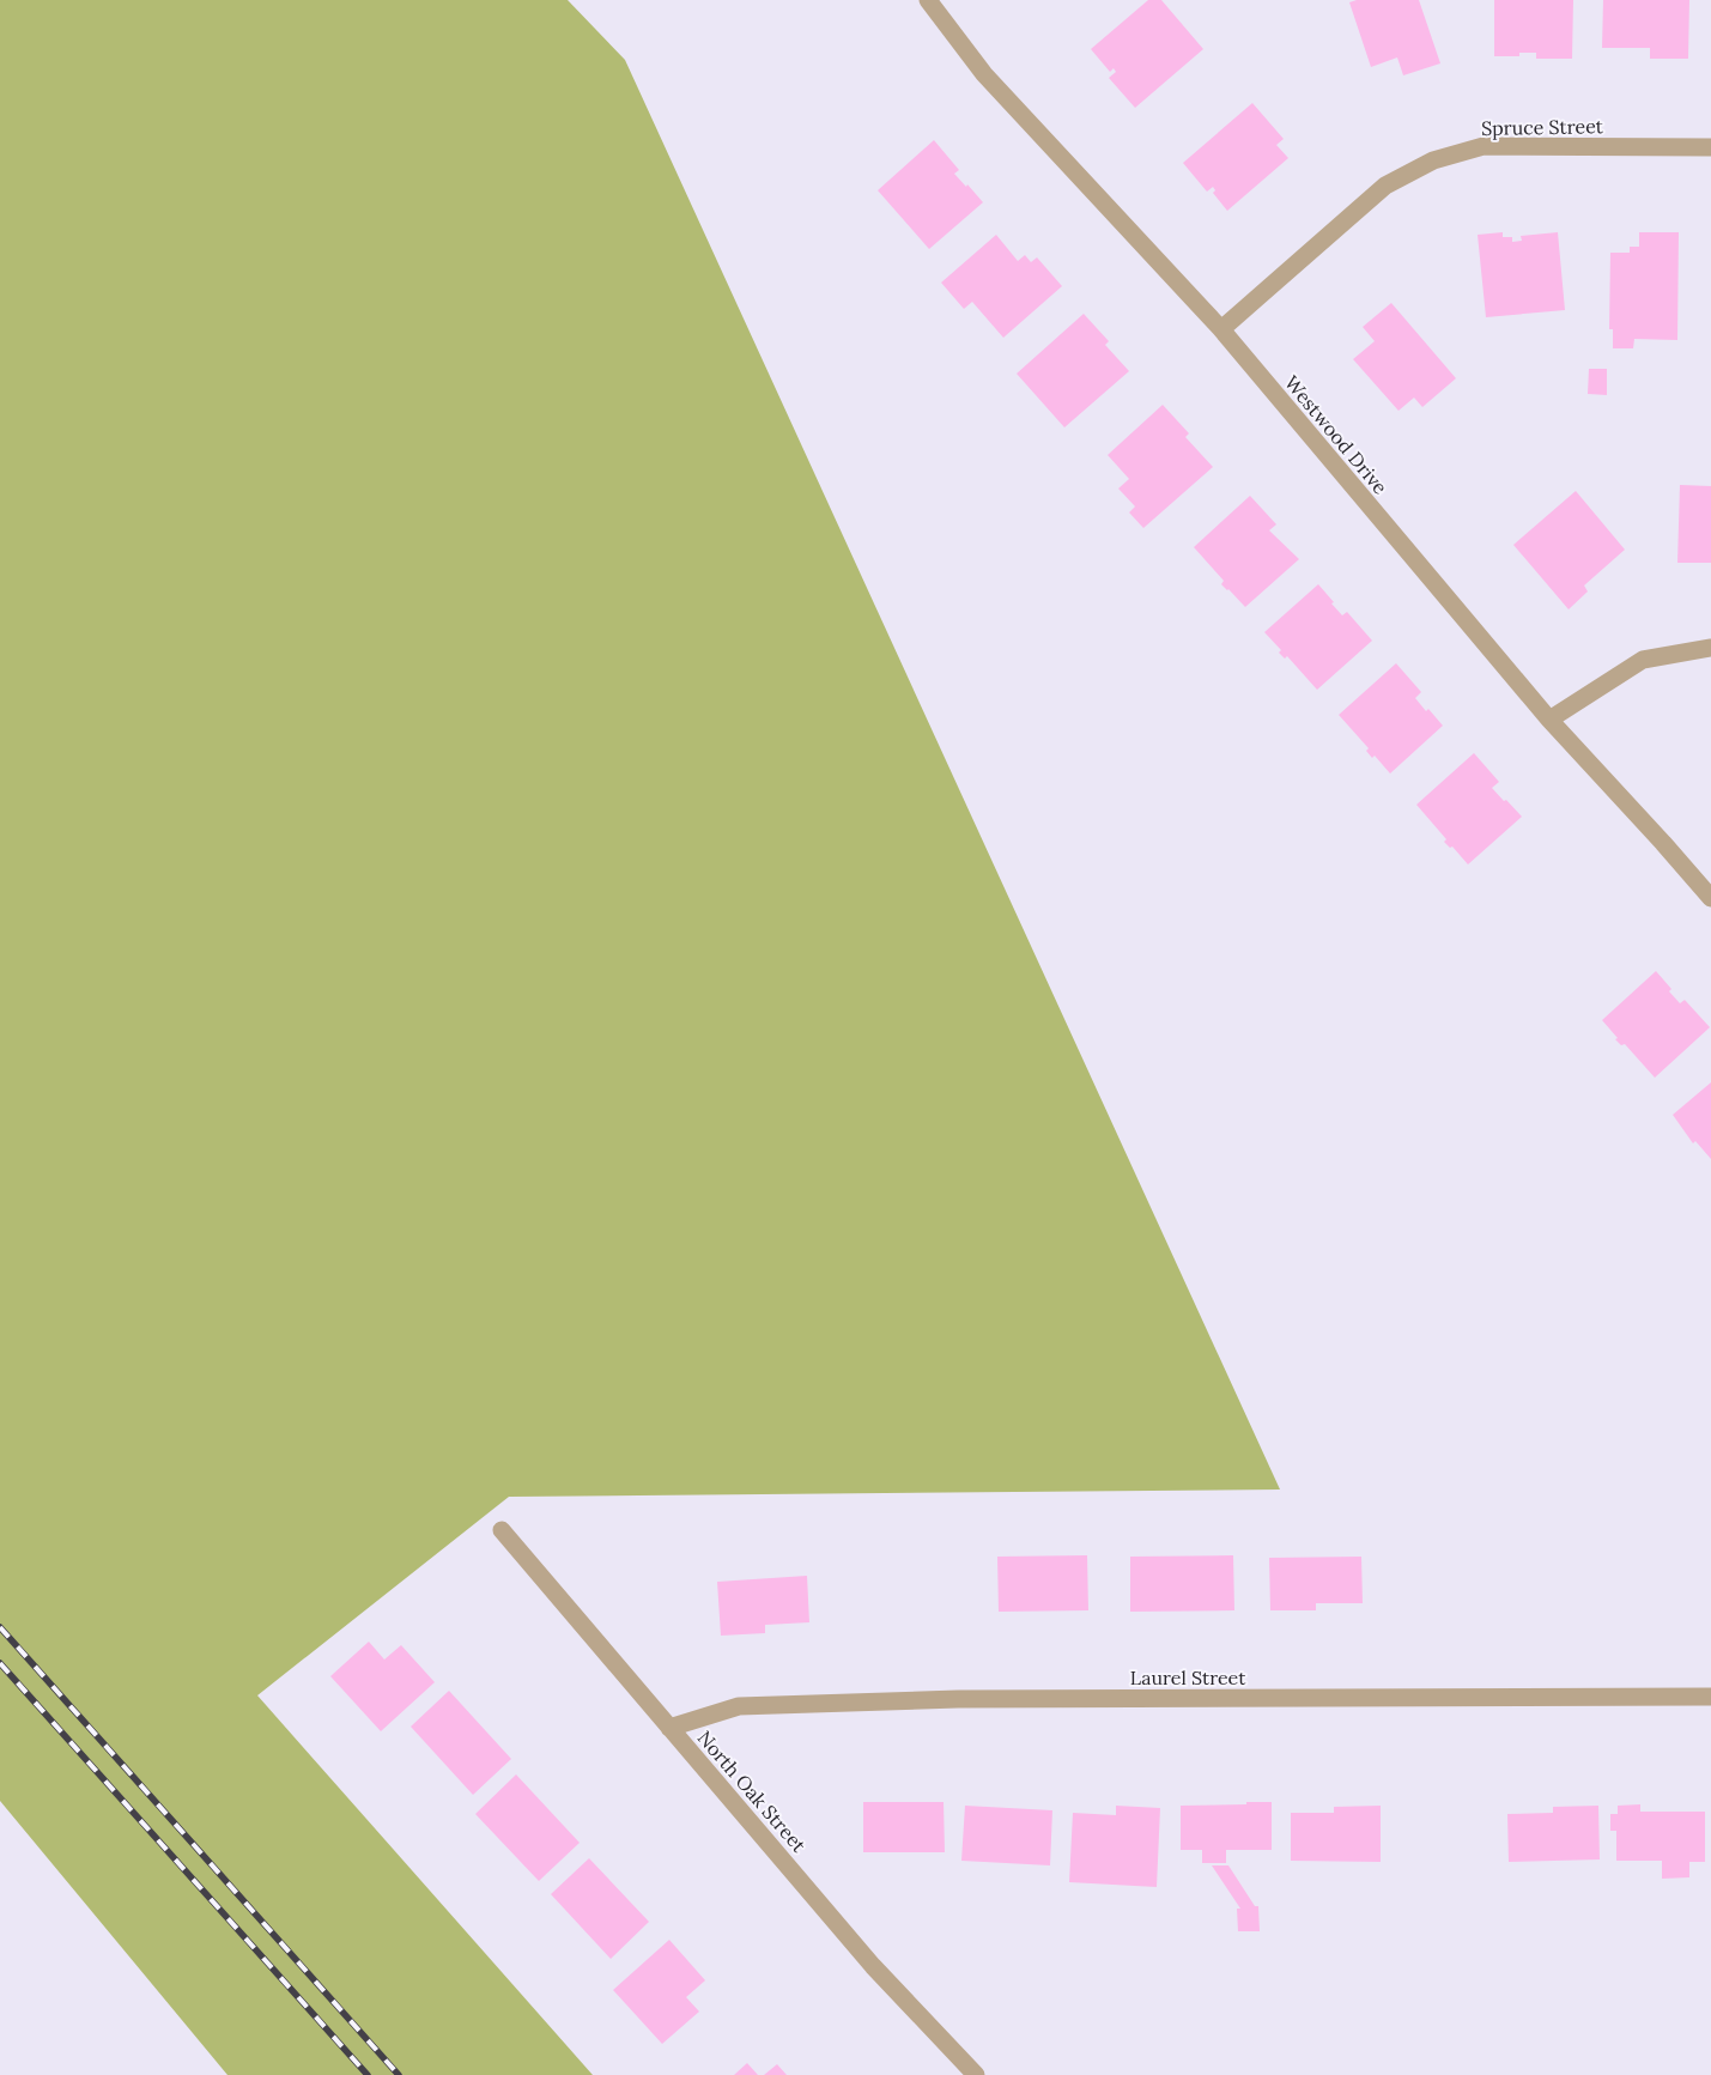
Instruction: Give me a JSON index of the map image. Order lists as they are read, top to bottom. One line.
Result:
{"streets":{"street":["Spruce Street","Westwood Drive","Laurel Street","North Oak Street"]},"crossings":[["Spruce Street","Westwood Drive"],["Laurel Street","North Oak Street"]]}
